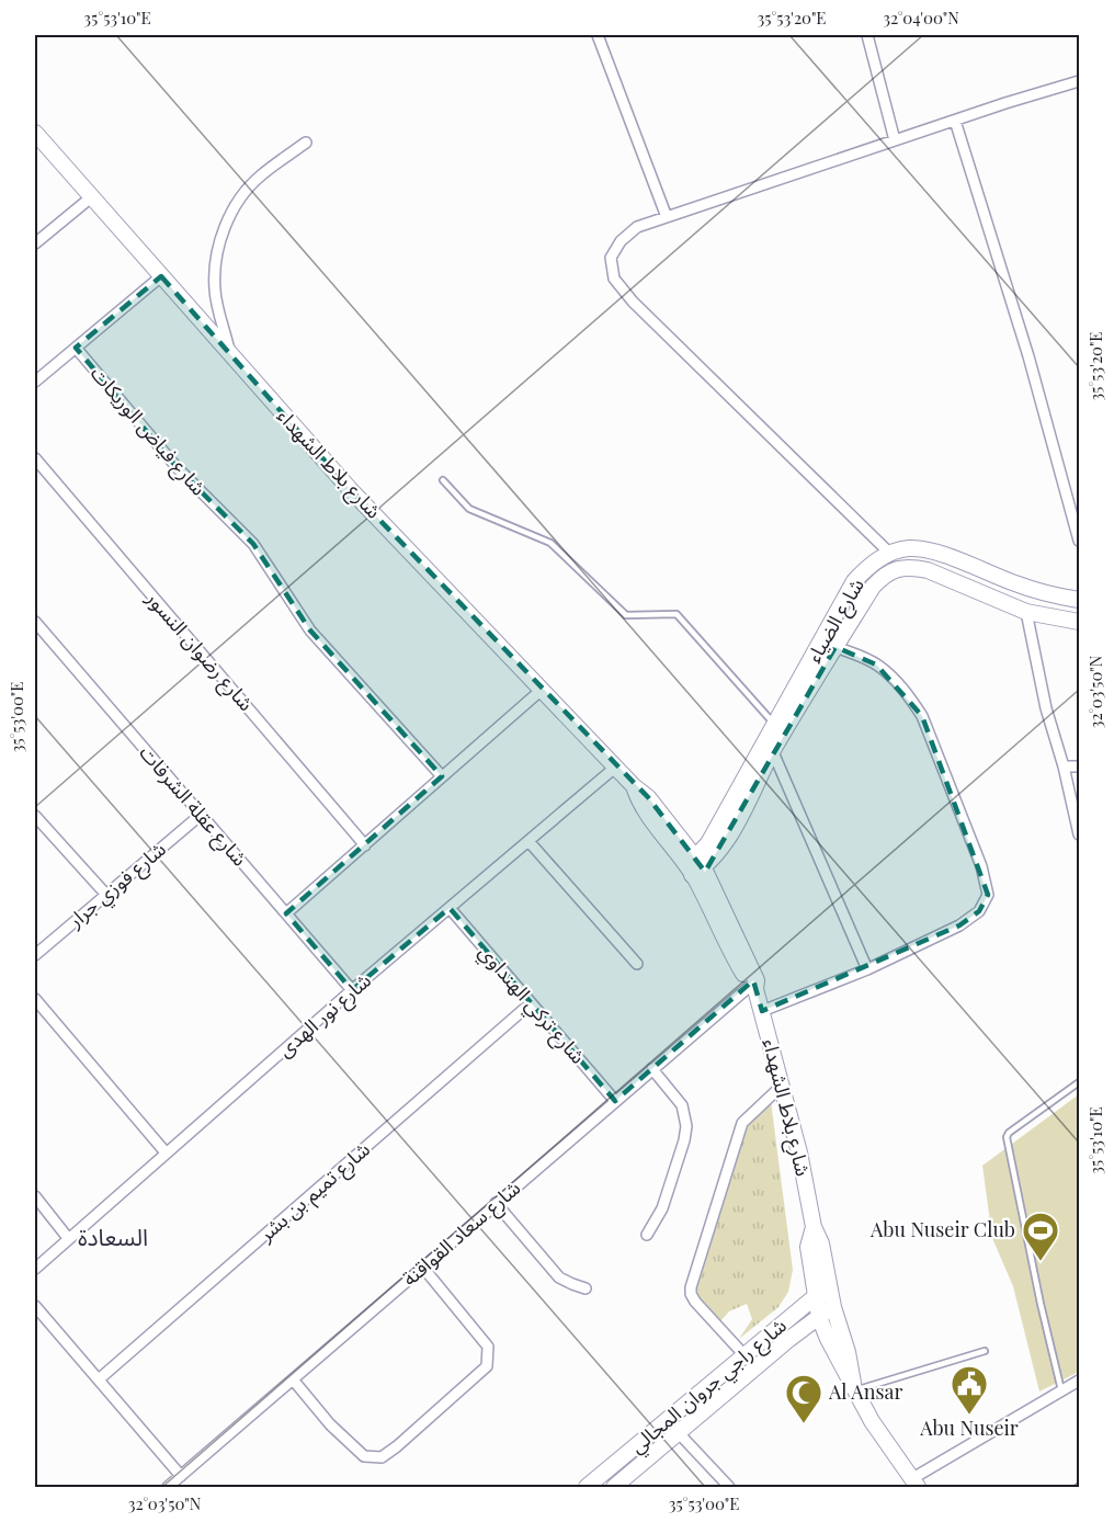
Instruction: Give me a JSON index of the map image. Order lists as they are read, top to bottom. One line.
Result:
{"streets":{"street":["شارع فياض الوريكات","شارع بلاط الشهداء","شارع الضياء","شارع رضوان النسور","شارع عقلة الشرفات","شارع فوزي جرار","شارع تركي الهنداوي","شارع نور الهدى","شارع تميم بن بشر","شارع سعاد القواقنة","شارع راجي جروان المجالي"]},"crossings":[["شارع بلاط الشهداء","شارع الضياء"],["شارع بلاط الشهداء","شارع نور الهدى"],["شارع بلاط الشهداء","شارع سعاد القواقنة"],["شارع بلاط الشهداء","شارع راجي جروان المجالي"],["شارع عقلة الشرفات","شارع فوزي جرار"],["شارع عقلة الشرفات","شارع نور الهدى"],["شارع تركي الهنداوي","شارع نور الهدى"],["شارع تركي الهنداوي","شارع تميم بن بشر"],["شارع تركي الهنداوي","شارع سعاد القواقنة"]],"districts":["السعادة"],"places":{"sports":["Abu Nuseir Club"],"public building":["Abu Nuseir"],"mosque":["Al Ansar"]},"coordinates":["35°53'10\"E","35°53'20\"E","32°04'00\"N","32°03'50\"N","35°53'00\"E"]}
